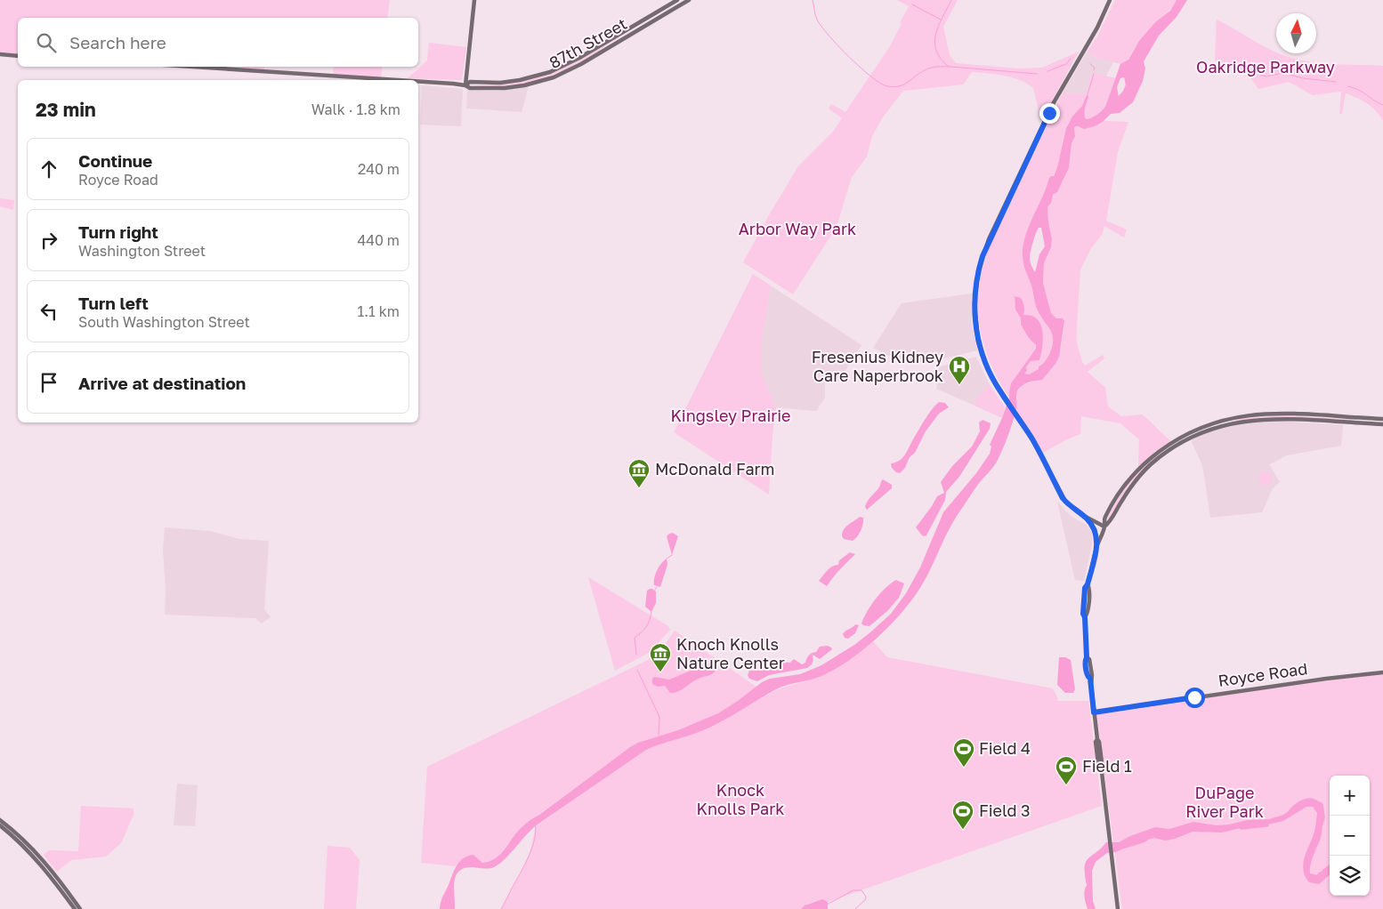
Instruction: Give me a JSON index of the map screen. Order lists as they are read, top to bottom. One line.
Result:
{"streets":{"main road":["87th Street","Royce Road"]},"parks":["Oakridge Parkway","Arbor Way Park","Kingsley Prairie","Knock Knolls Park","DuPage River Park"],"places":{"hospital":["Fresenius Kidney Care Naperbrook"],"museum":["McDonald Farm","Knoch Knolls Nature Center"],"sports":["Field 4","Field 1","Field 3"]},"north":"top","page":{"search":"Search here","heading":["23 min","Walk · 1.8 km"],"list":[["Continue","Royce Road","240 m"],["Turn right","Washington Street","440 m"],["Turn left","South Washington Street","1.1 km"],"Arrive at destination"],"map_buttons":["+","−"]}}
